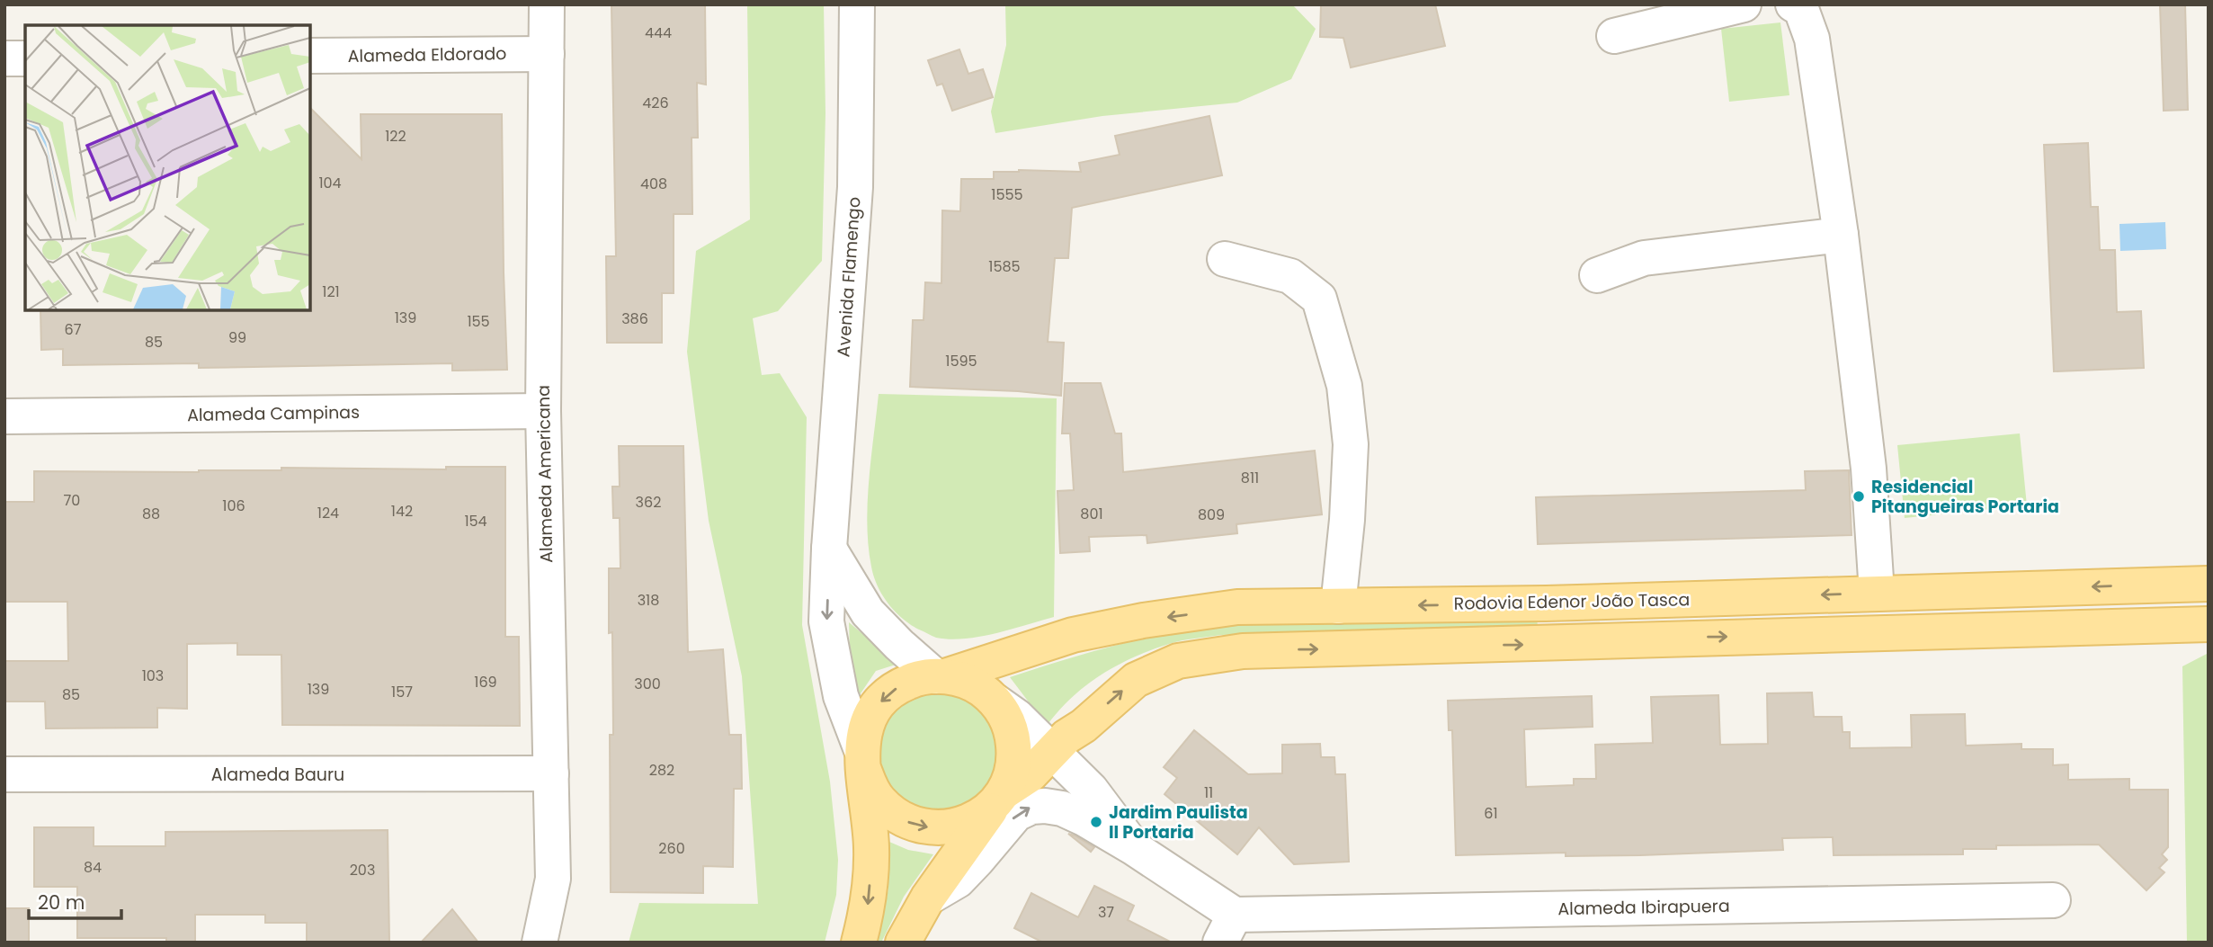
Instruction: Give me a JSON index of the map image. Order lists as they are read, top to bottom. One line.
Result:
{"streets":{"main road":["Rodovia Edenor João Tasca"],"street":["Alameda Eldorado","Avenida Flamengo","Alameda Campinas","Alameda Americana","Alameda Bauru","Alameda Ibirapuera"]},"crossings":[["Alameda Eldorado","Alameda Americana"],["Avenida Flamengo","Rodovia Edenor João Tasca"],["Alameda Campinas","Alameda Americana"],["Alameda Americana","Alameda Bauru"]],"places":["Residencial Pitangueiras Portaria","Jardim Paulista II Portaria"],"house_numbers":["444","426","122","104","408","1555","1585","121","139","386","155","67","99","85","1595","811","70","362","106","142","124","88","801","809","154","318","103","169","300","139","157","85","282","11","61","260","84","203","37"],"scale_bar":"20 m"}
